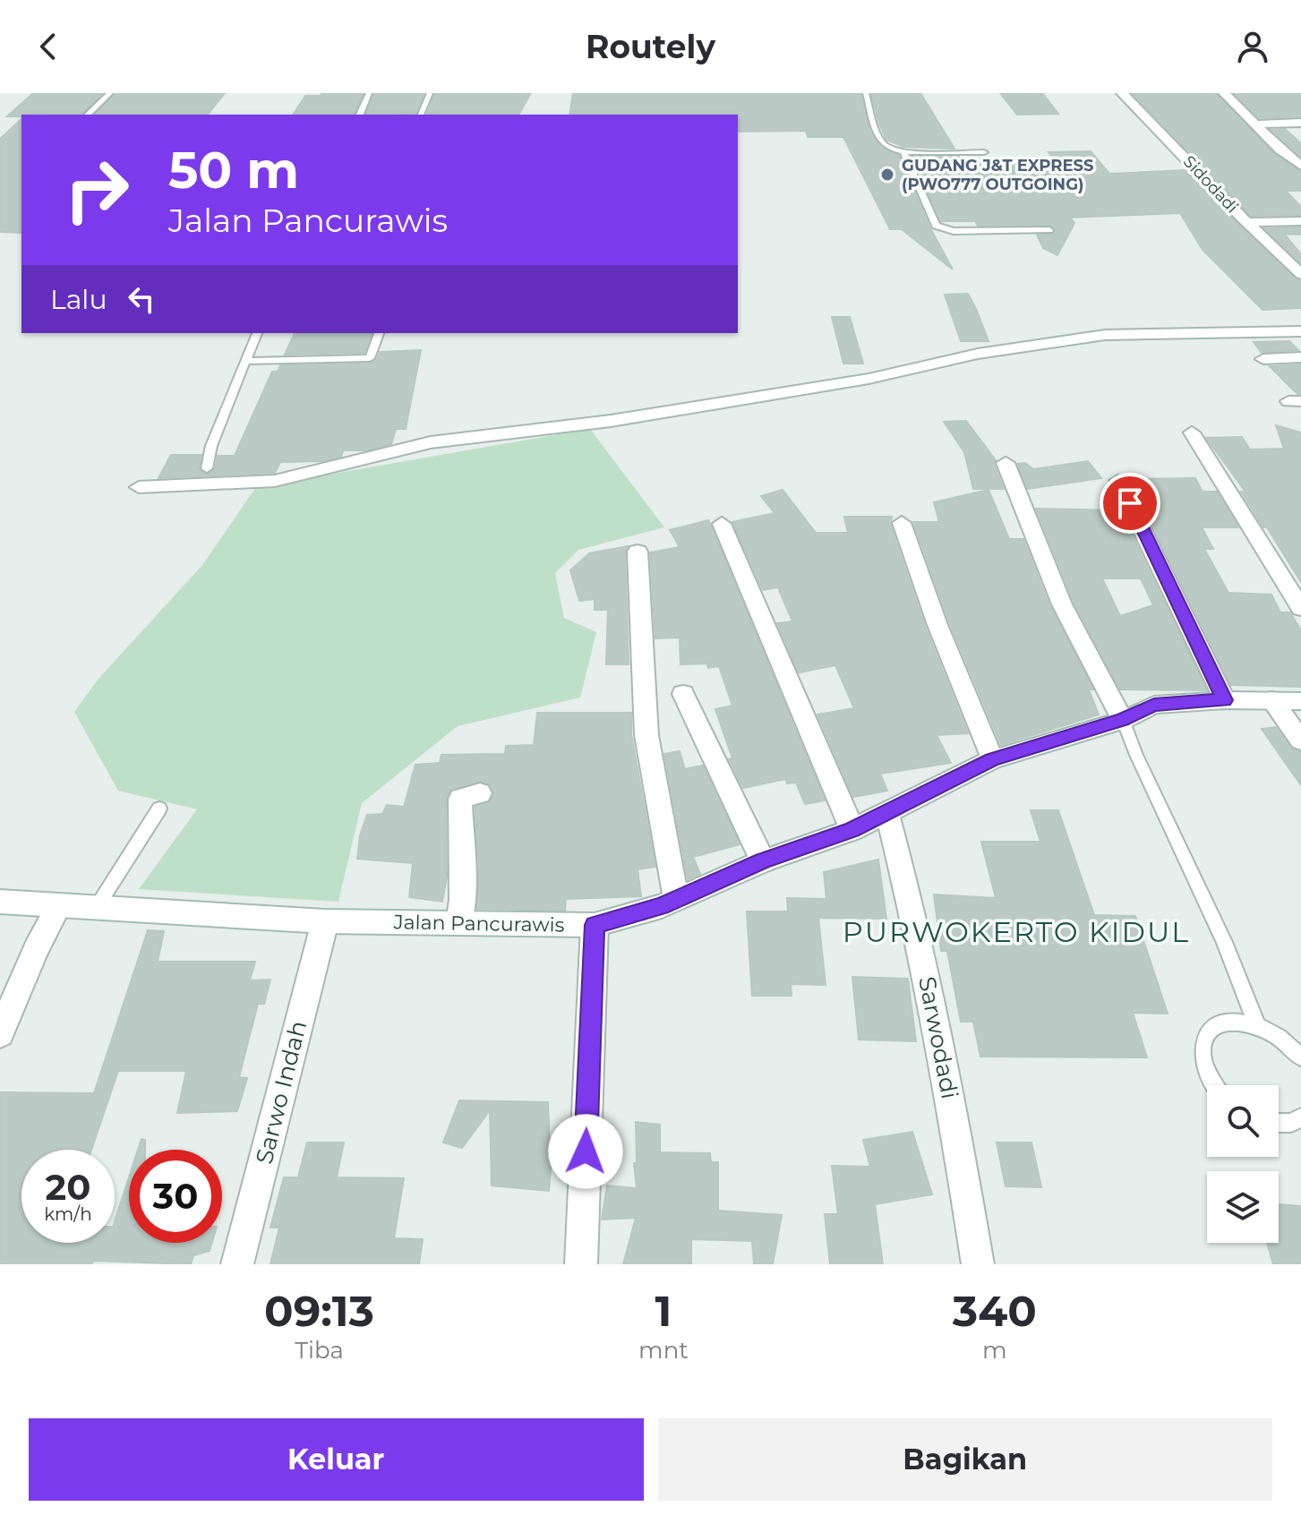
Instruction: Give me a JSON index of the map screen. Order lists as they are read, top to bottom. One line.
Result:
{"streets":{"street":["Sidodadi","Jalan Pancurawis","Sarwodadi","Sarwo Indah"]},"crossings":[["Jalan Pancurawis","Sarwodadi"],["Jalan Pancurawis","Sarwo Indah"]],"districts":["PURWOKERTO KIDUL"],"places":["GUDANG J&T EXPRESS (PWO777 OUTGOING)"],"page":{"header":"Routely","turn":["50 m","Jalan Pancurawis"],"then":"Lalu","speed":"20 km/h","limit":"30","eta":["09:13","Tiba","1","mnt","340","m"],"buttons":["Keluar","Bagikan"]}}
